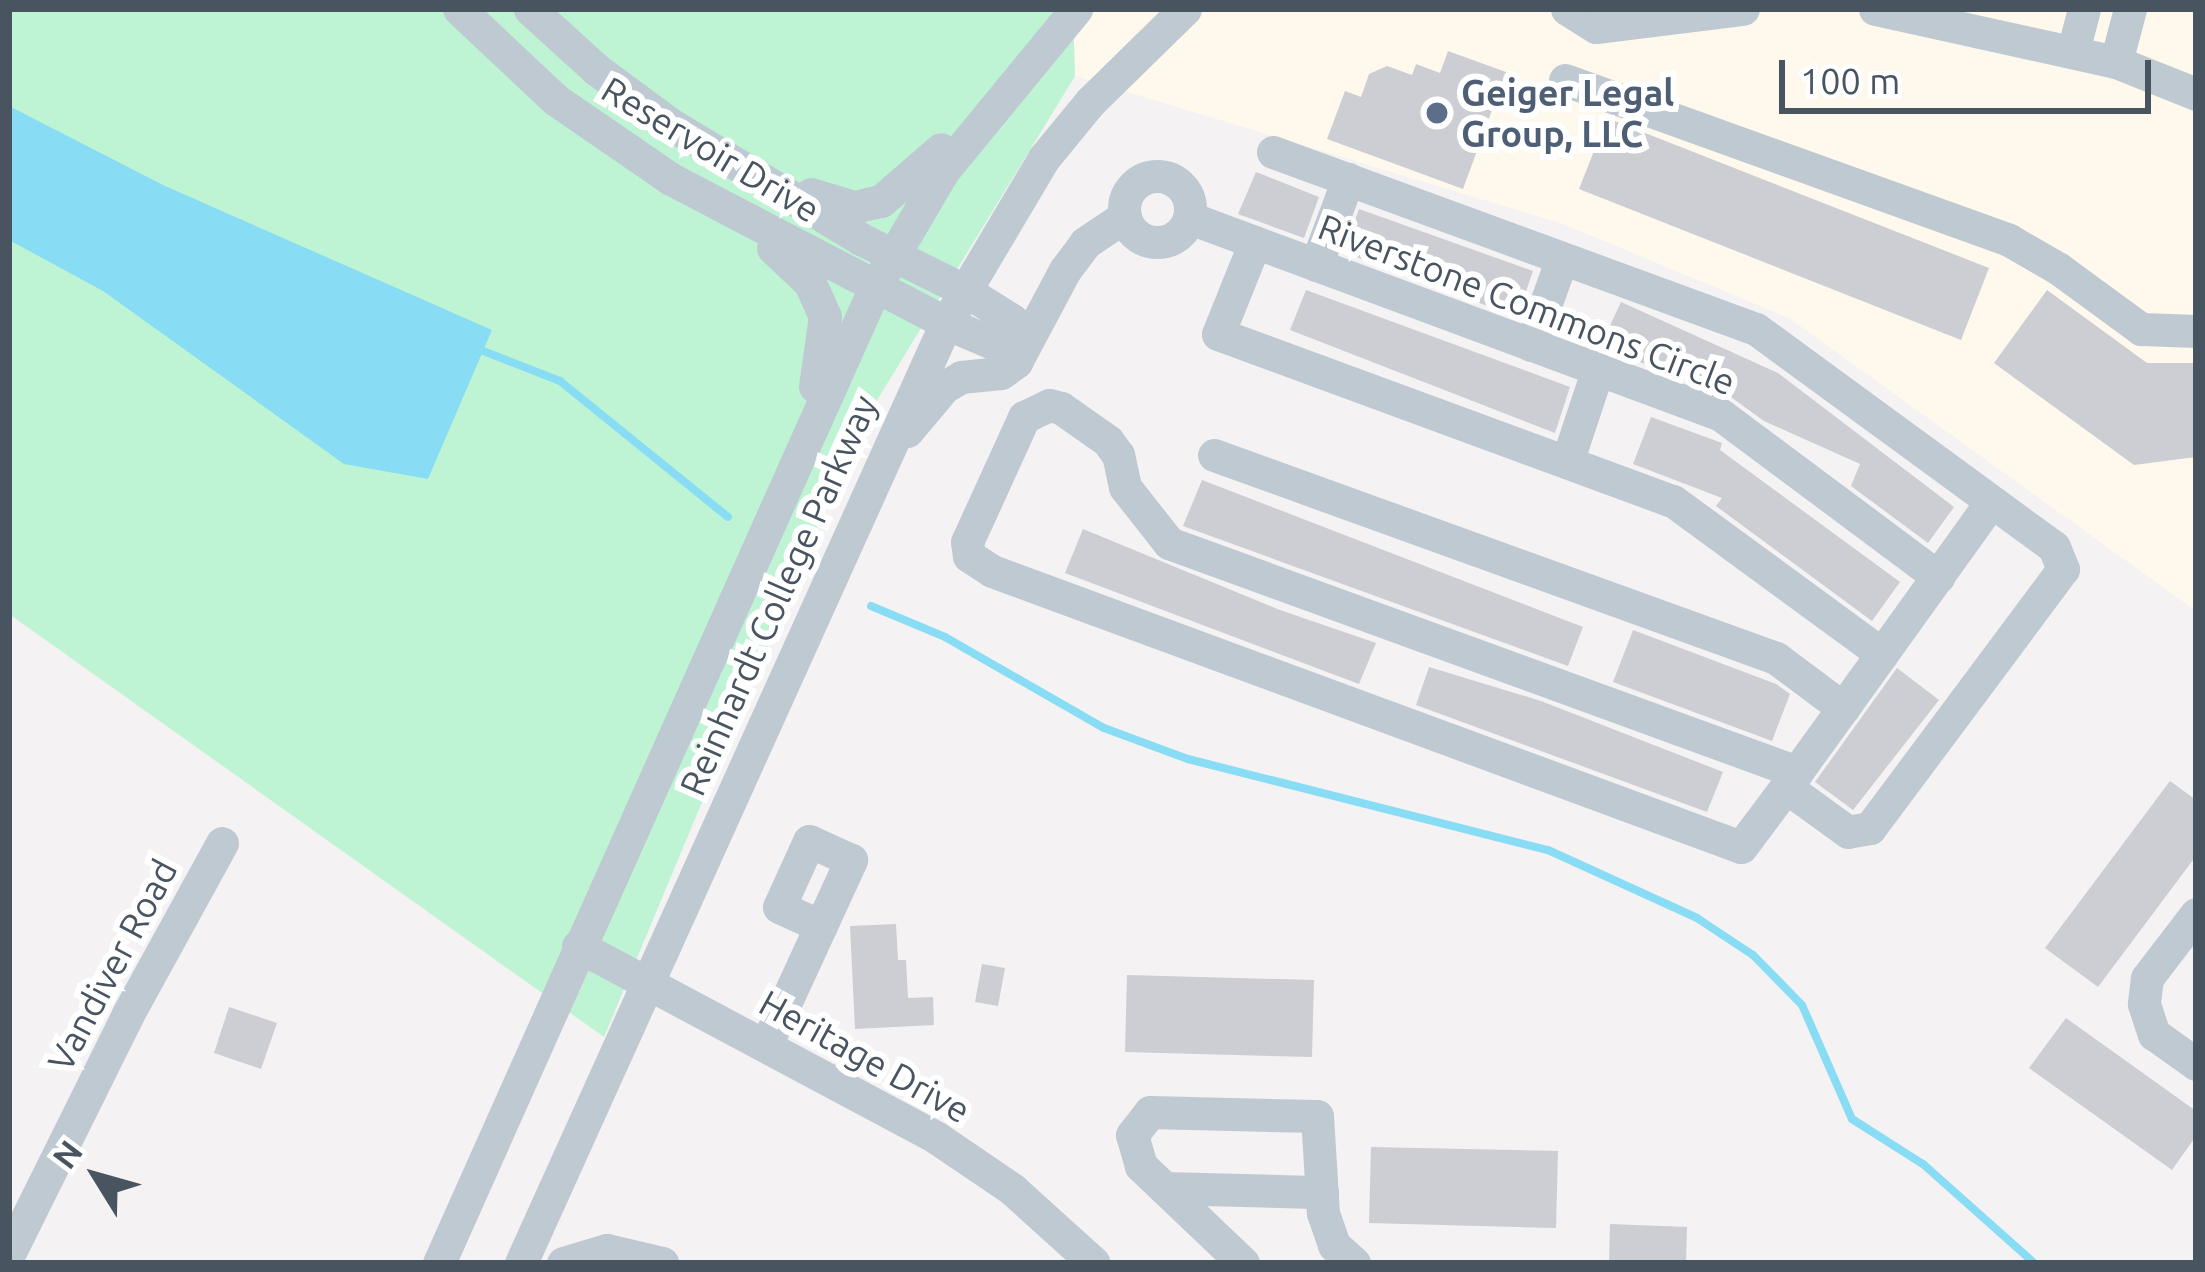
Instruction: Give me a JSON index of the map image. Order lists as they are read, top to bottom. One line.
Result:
{"streets":{"street":["Reservoir Drive","Riverstone Commons Circle","Reinhardt College Parkway","Vandiver Road","Heritage Drive"]},"crossings":[["Reservoir Drive","Reinhardt College Parkway"],["Reinhardt College Parkway","Heritage Drive"]],"places":["Geiger Legal Group, LLC"],"scale_bar":"100 m","north":"top left"}
